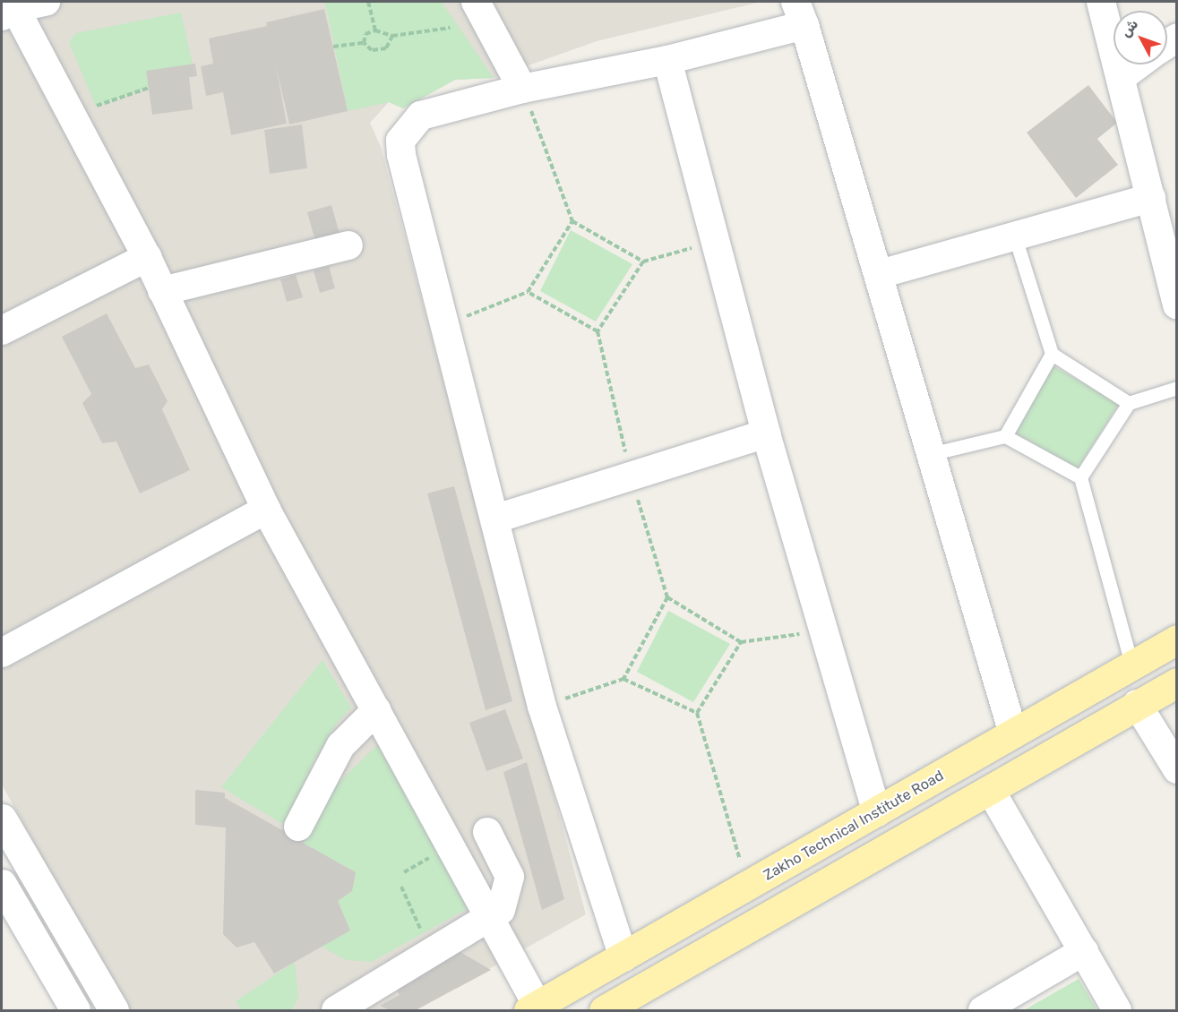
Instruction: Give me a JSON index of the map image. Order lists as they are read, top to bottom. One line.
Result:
{"streets":{"main road":["Zakho Technical Institute Road"]},"north":"top left"}
